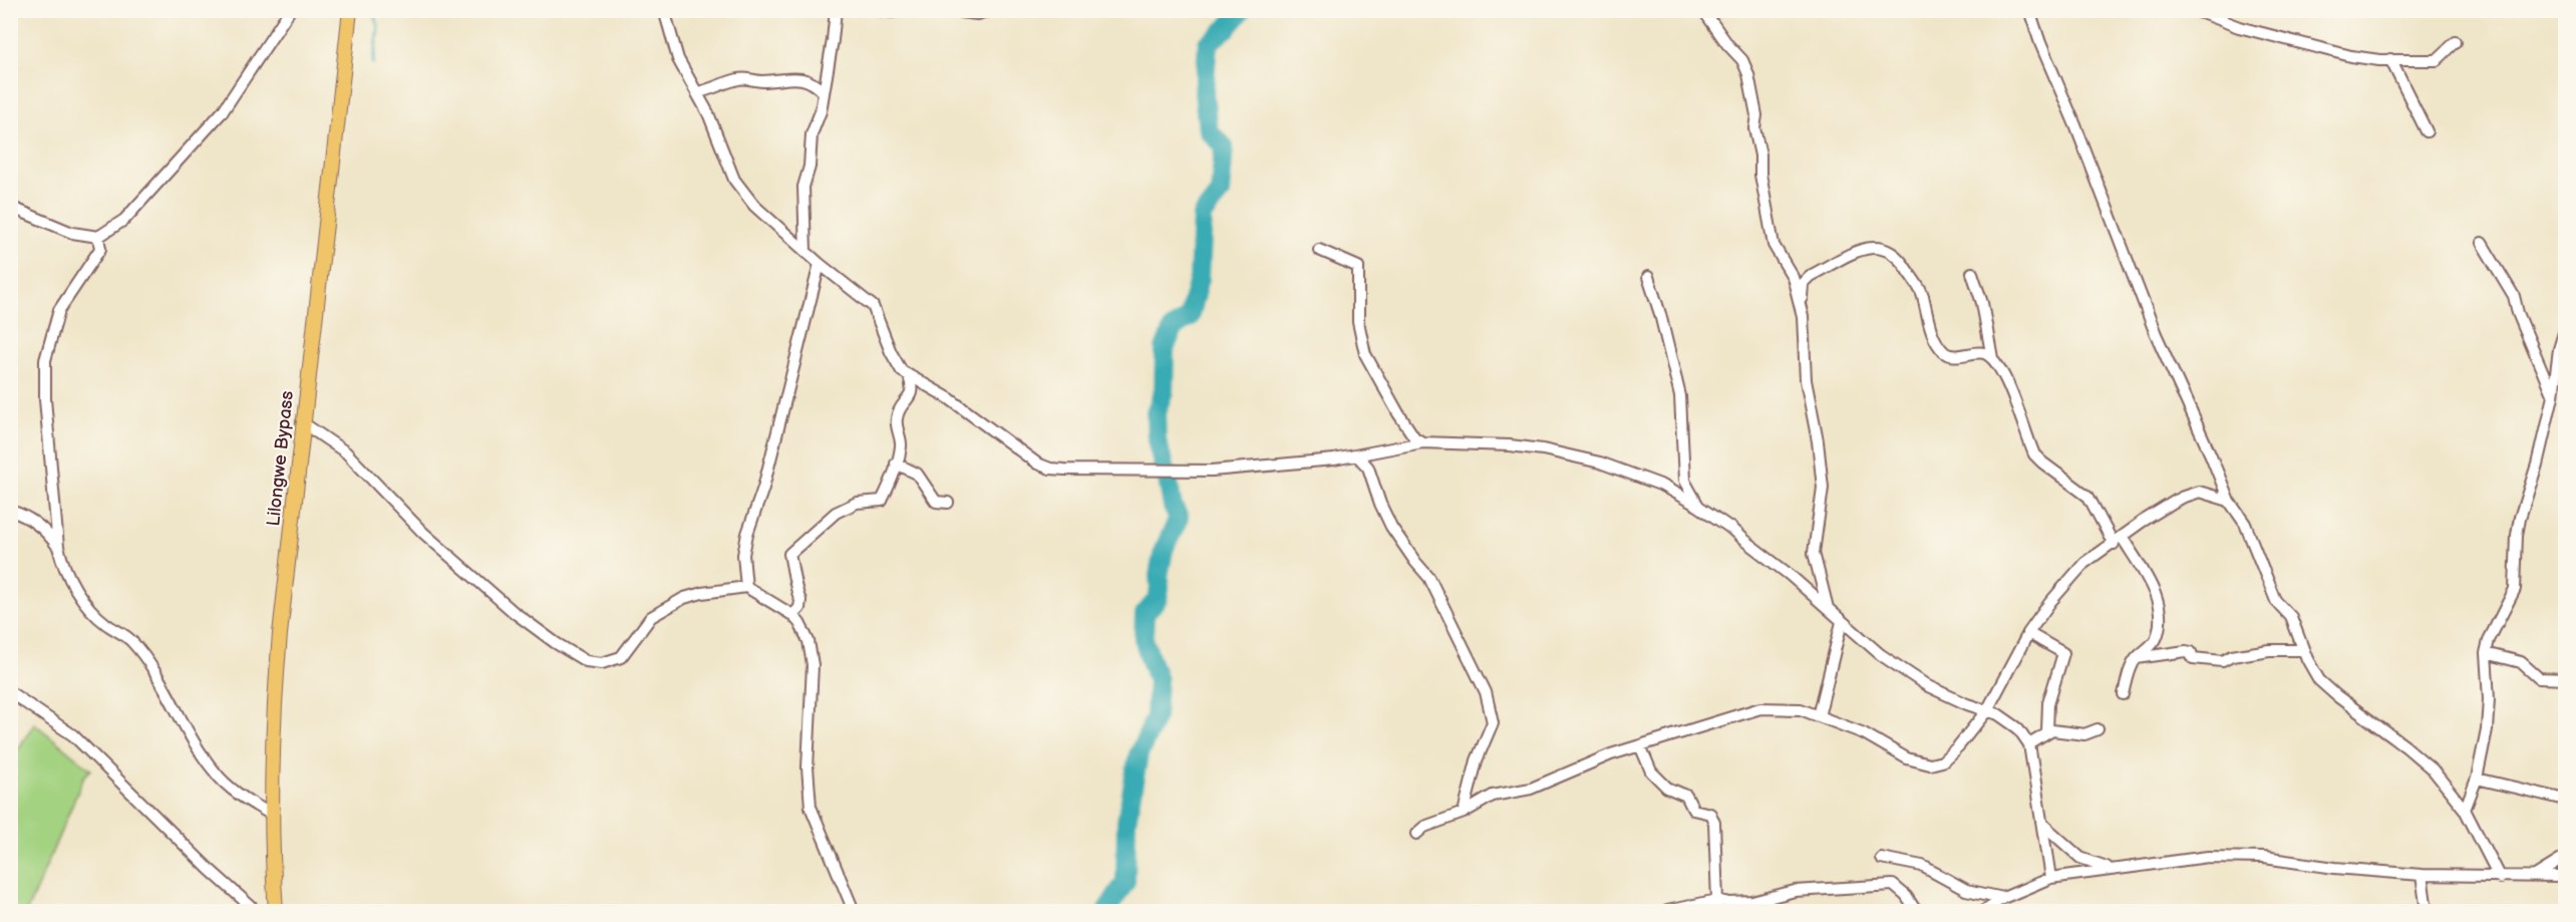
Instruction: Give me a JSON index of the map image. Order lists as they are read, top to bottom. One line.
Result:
{"streets":{"main road":["Lilongwe Bypass"]}}
